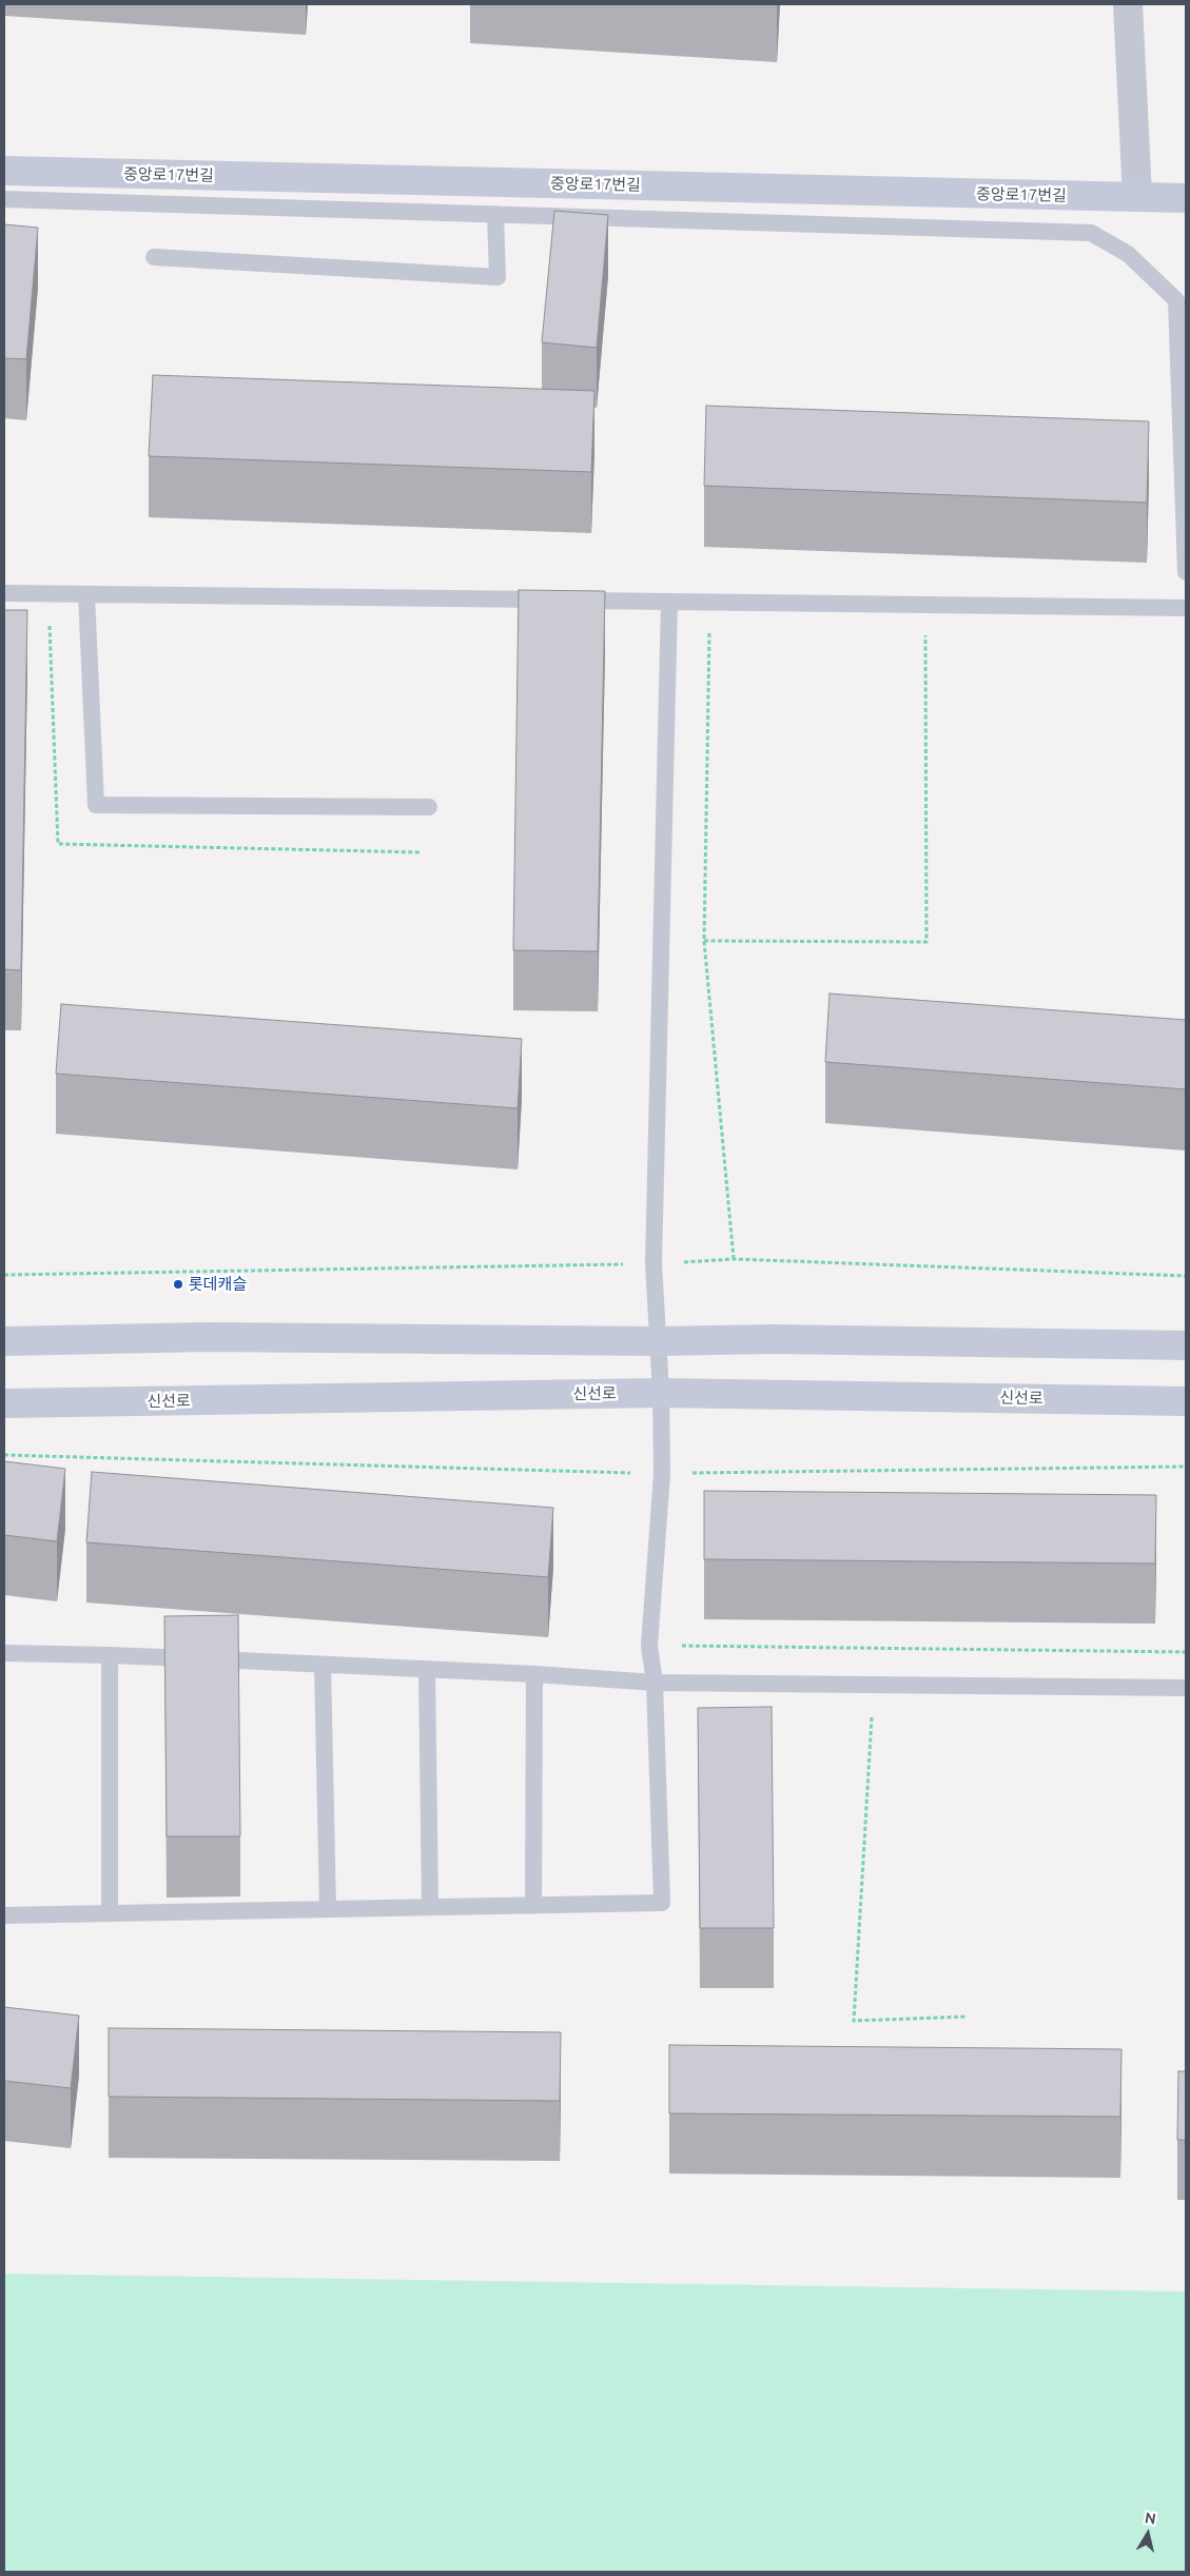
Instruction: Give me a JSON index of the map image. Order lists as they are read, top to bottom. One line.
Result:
{"streets":{"main road":["중앙로17번길","신선로"]},"places":["롯데캐슬"],"north":"top"}
